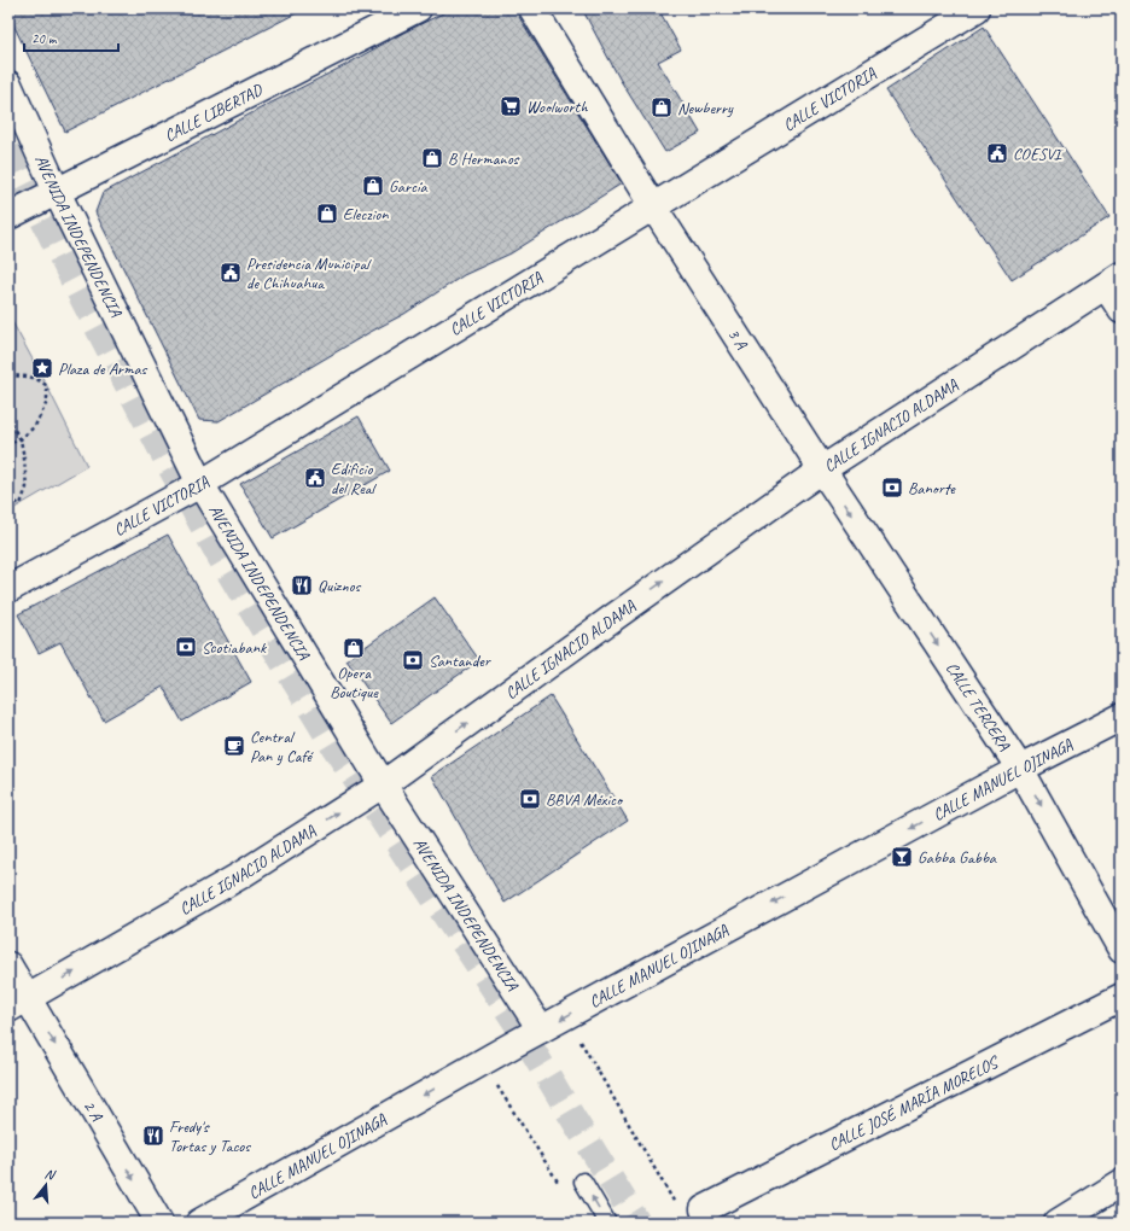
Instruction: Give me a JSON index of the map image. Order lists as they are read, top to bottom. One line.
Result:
{"streets":{"street":["CALLE VICTORIA","CALLE LIBERTAD","AVENIDA INDEPENDENCIA","3 A","CALLE IGNACIO ALDAMA","CALLE TERCERA","CALLE MANUEL OJINAGA","CALLE JOSÉ MARÍA MORELOS","2 A"]},"crossings":[["CALLE VICTORIA","AVENIDA INDEPENDENCIA"],["CALLE VICTORIA","3 A"],["CALLE LIBERTAD","AVENIDA INDEPENDENCIA"],["AVENIDA INDEPENDENCIA","CALLE IGNACIO ALDAMA"],["AVENIDA INDEPENDENCIA","CALLE MANUEL OJINAGA"],["3 A","CALLE IGNACIO ALDAMA"],["3 A","CALLE TERCERA"],["CALLE IGNACIO ALDAMA","CALLE TERCERA"],["CALLE IGNACIO ALDAMA","2 A"],["CALLE TERCERA","CALLE MANUEL OJINAGA"]],"one_way":["CALLE IGNACIO ALDAMA","CALLE TERCERA","CALLE MANUEL OJINAGA","2 A"],"places":{"supermarket":["Woolworth"],"shop":["Newberry","B Hermanos","García","Eleczion","Opera Boutique"],"public building":["COESVI","Presidencia Municipal de Chihuahua","Edificio del Real"],"place":["Plaza de Armas"],"bank":["Banorte","Scotiabank","Santander","BBVA México"],"restaurant":["Quiznos","Fredy's Tortas y Tacos"],"cafe":["Central Pan y Café"],"bar":["Gabba Gabba"]},"scale_bar":"20 m","north":"top"}
